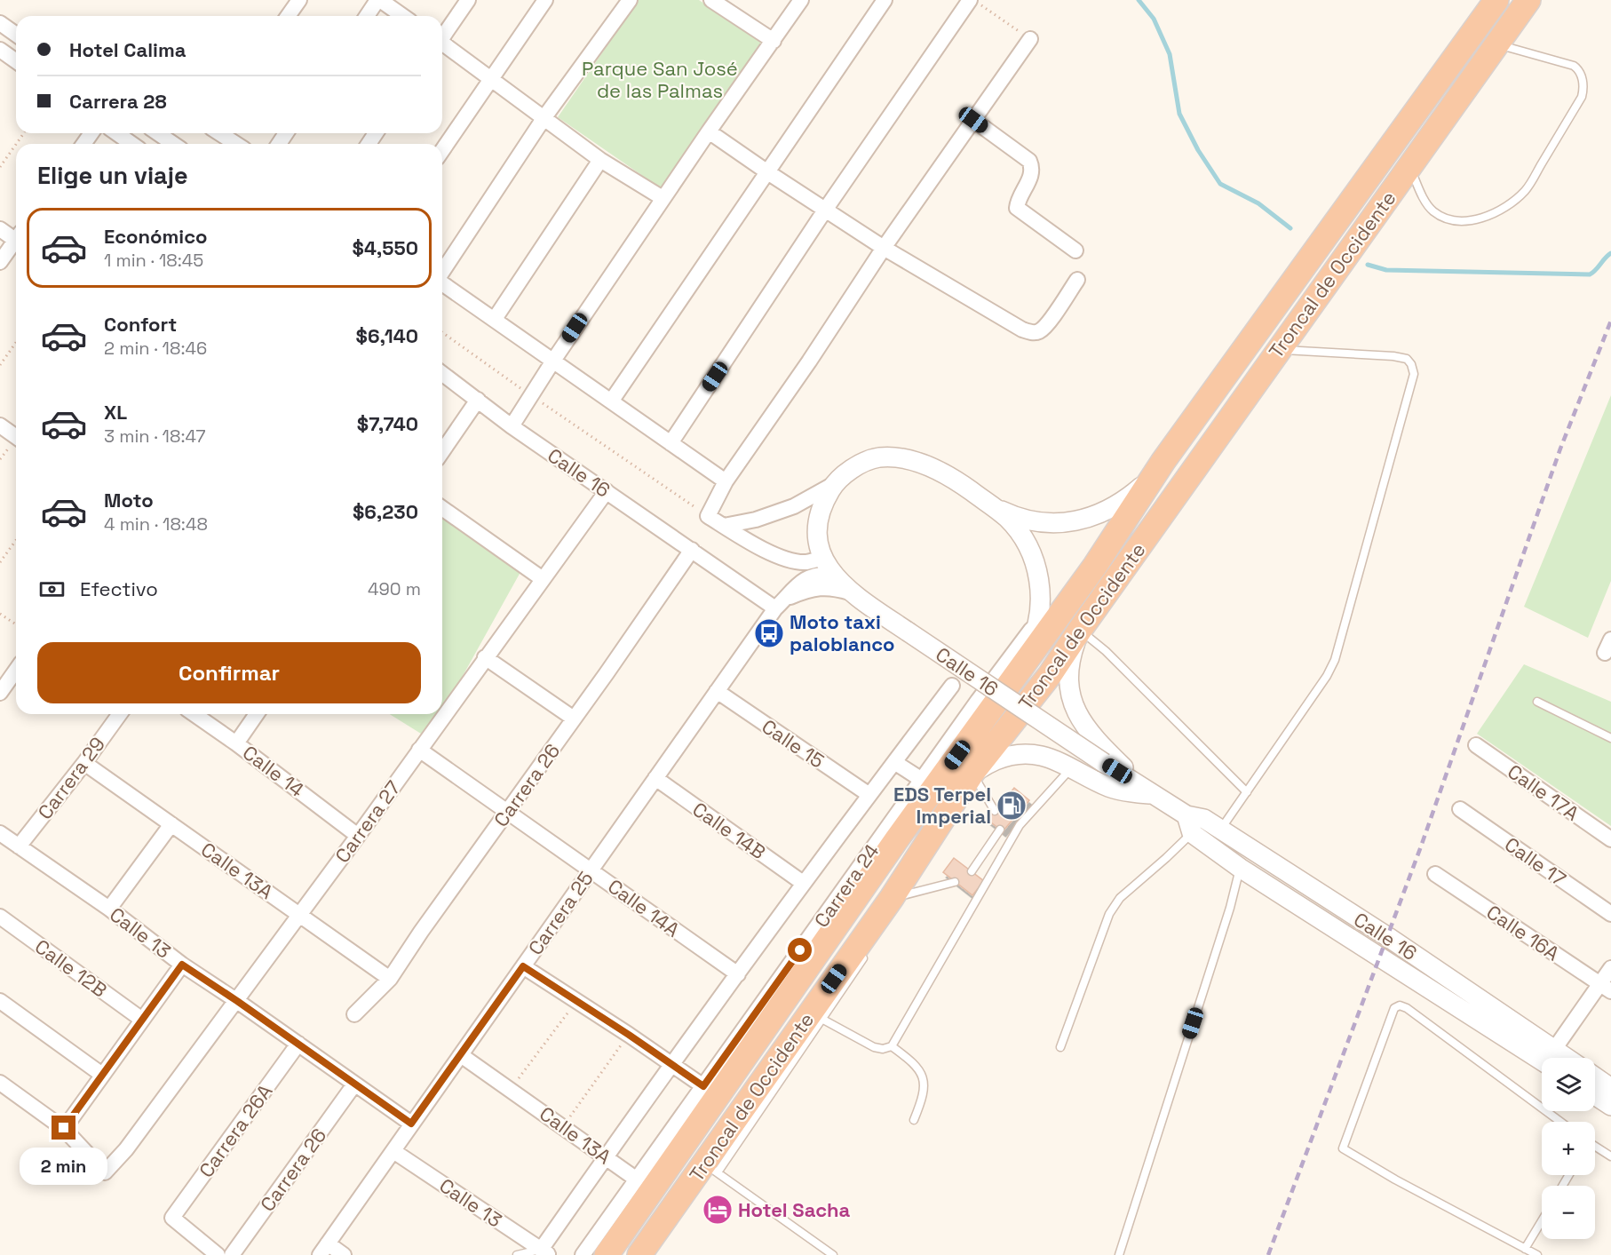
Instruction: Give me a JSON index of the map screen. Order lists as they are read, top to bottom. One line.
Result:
{"streets":{"highway":["Troncal de Occidente"],"street":["Calle 16","Calle 15","Calle 14","Carrera 29","Carrera 26","Calle 17A","Carrera 27","Calle 14B","Calle 17","Calle 13A","Carrera 24","Calle 14A","Carrera 25","Calle 13","Calle 16A","Calle 12B","Carrera 26A"]},"crossings":[["Calle 16","Carrera 26"],["Calle 16","Carrera 27"],["Calle 16","Carrera 25"],["Calle 15","Carrera 25"],["Calle 14","Carrera 27"],["Carrera 29","Calle 13A"],["Carrera 29","Calle 13"],["Carrera 26","Calle 13A"],["Carrera 26","Calle 14A"],["Carrera 26","Calle 13"],["Carrera 27","Calle 13A"],["Carrera 27","Calle 14A"],["Carrera 27","Calle 13"],["Calle 14B","Carrera 25"],["Calle 13A","Carrera 24"],["Calle 13A","Carrera 25"],["Calle 14A","Carrera 25"],["Carrera 25","Calle 13"],["Calle 13","Carrera 26A"]],"parks":["Parque San José de las Palmas"],"places":{"bus stop":["Moto taxi paloblanco"],"fuel station":["EDS Terpel Imperial"],"hotel":["Hotel Sacha"]},"page":{"banner":["Hotel Calima","Carrera 28"],"heading":"Elige un viaje","list":[{"name":"Económico","note":"1 min · 18:45","value":"$4,550"},{"name":"Confort","note":"2 min · 18:46","value":"$6,140"},{"name":"XL","note":"3 min · 18:47","value":"$7,740"},{"name":"Moto","note":"4 min · 18:48","value":"$6,230"}],"pay":["Efectivo","490 m"],"buttons":"Confirmar","map_buttons":["+","−"],"bubble":"2 min"}}
